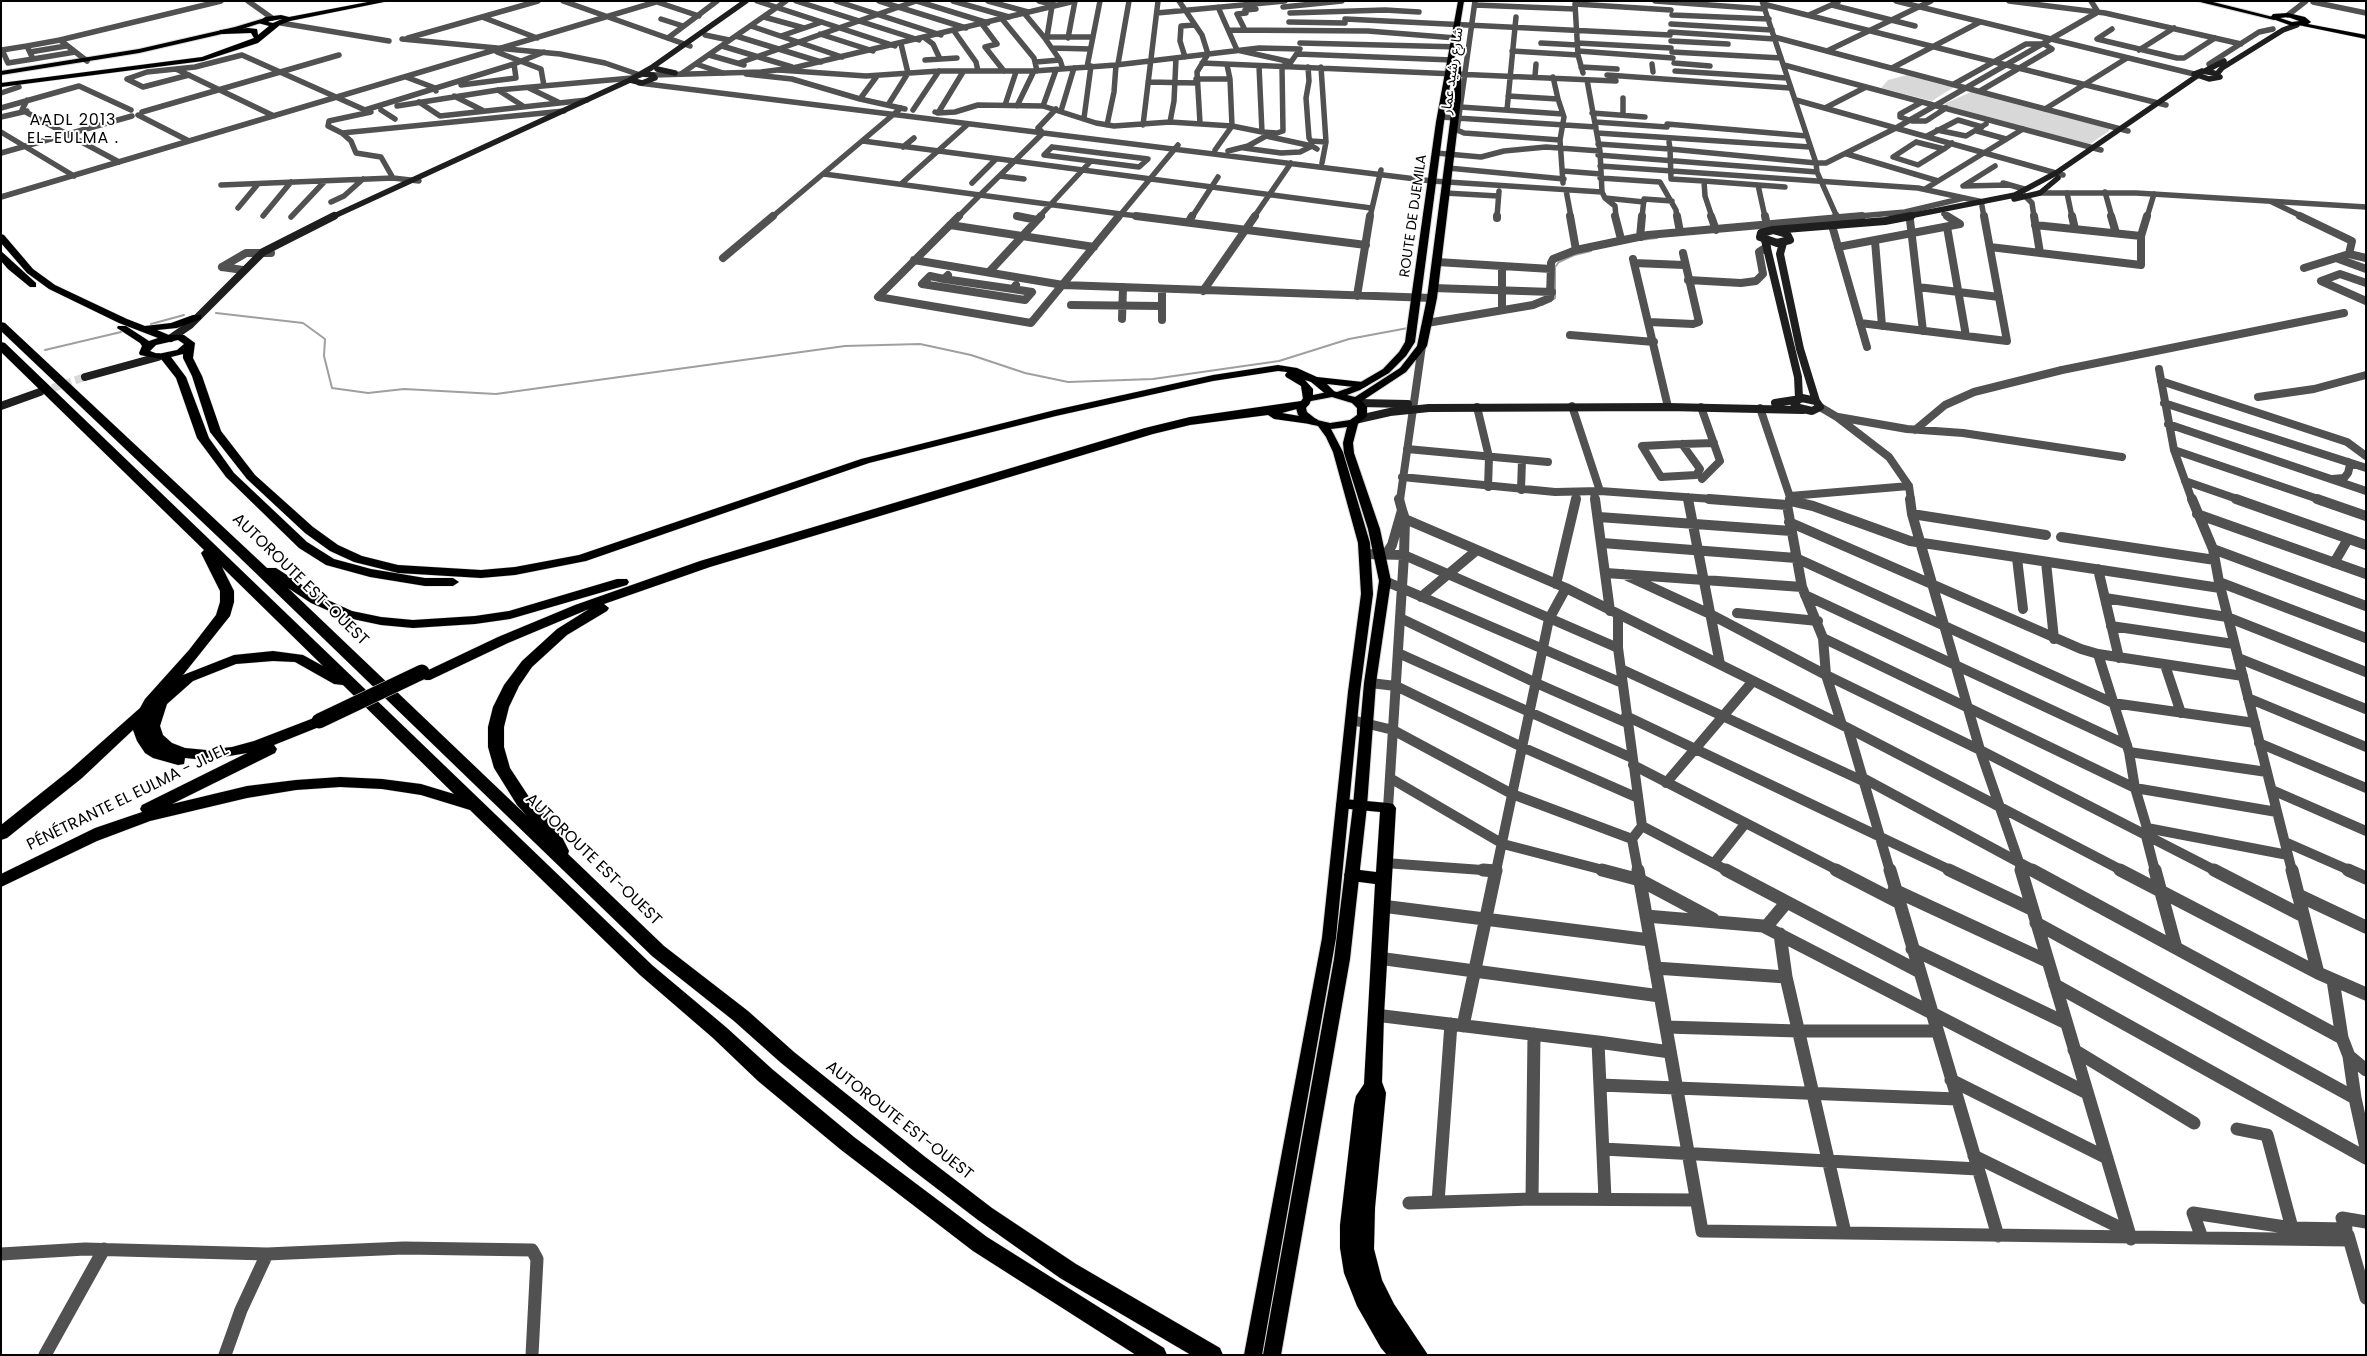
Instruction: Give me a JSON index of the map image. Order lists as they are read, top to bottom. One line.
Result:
{"streets":{"highway":["AUTOROUTE EST-OUEST","PÉNÉTRANTE EL EULMA - JIJEL"],"main road":["ROUTE DE DJEMILA"],"street":["شارع رشيد عمار"]},"crossings":[["شارع رشيد عمار","ROUTE DE DJEMILA"]],"districts":["AADL 2013 EL-EULMA ."]}
